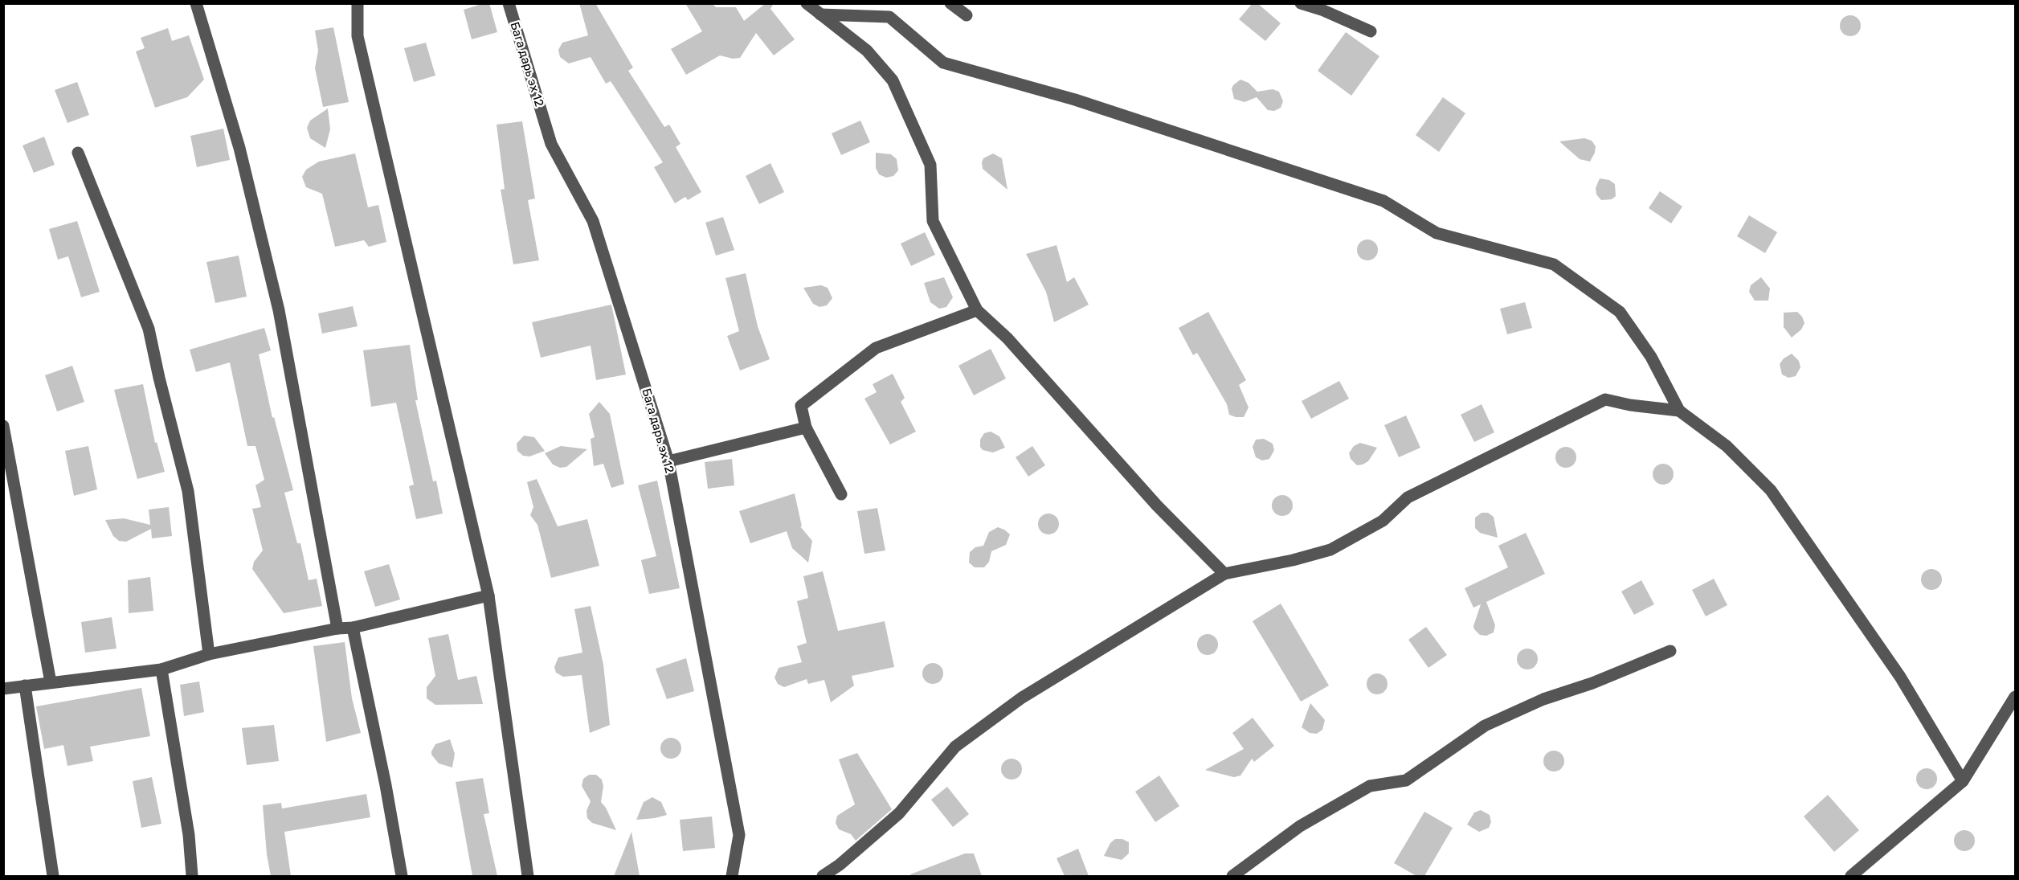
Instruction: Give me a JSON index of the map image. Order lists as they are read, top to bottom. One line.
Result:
{"streets":{"street":["Бага дарь эх 12"]}}
